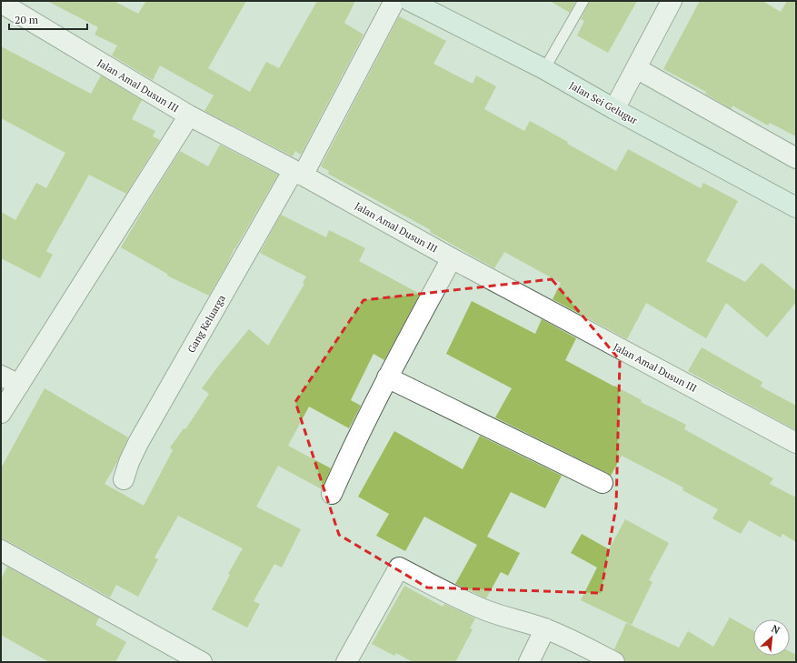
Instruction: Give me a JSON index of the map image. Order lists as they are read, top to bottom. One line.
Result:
{"streets":{"main road":["Jalan Sei Gelugur"],"street":["Jalan Amal Dusun III","Gang Keluarga"]},"crossings":[["Jalan Amal Dusun III","Gang Keluarga"]],"scale_bar":"20 m","north":"top right"}
